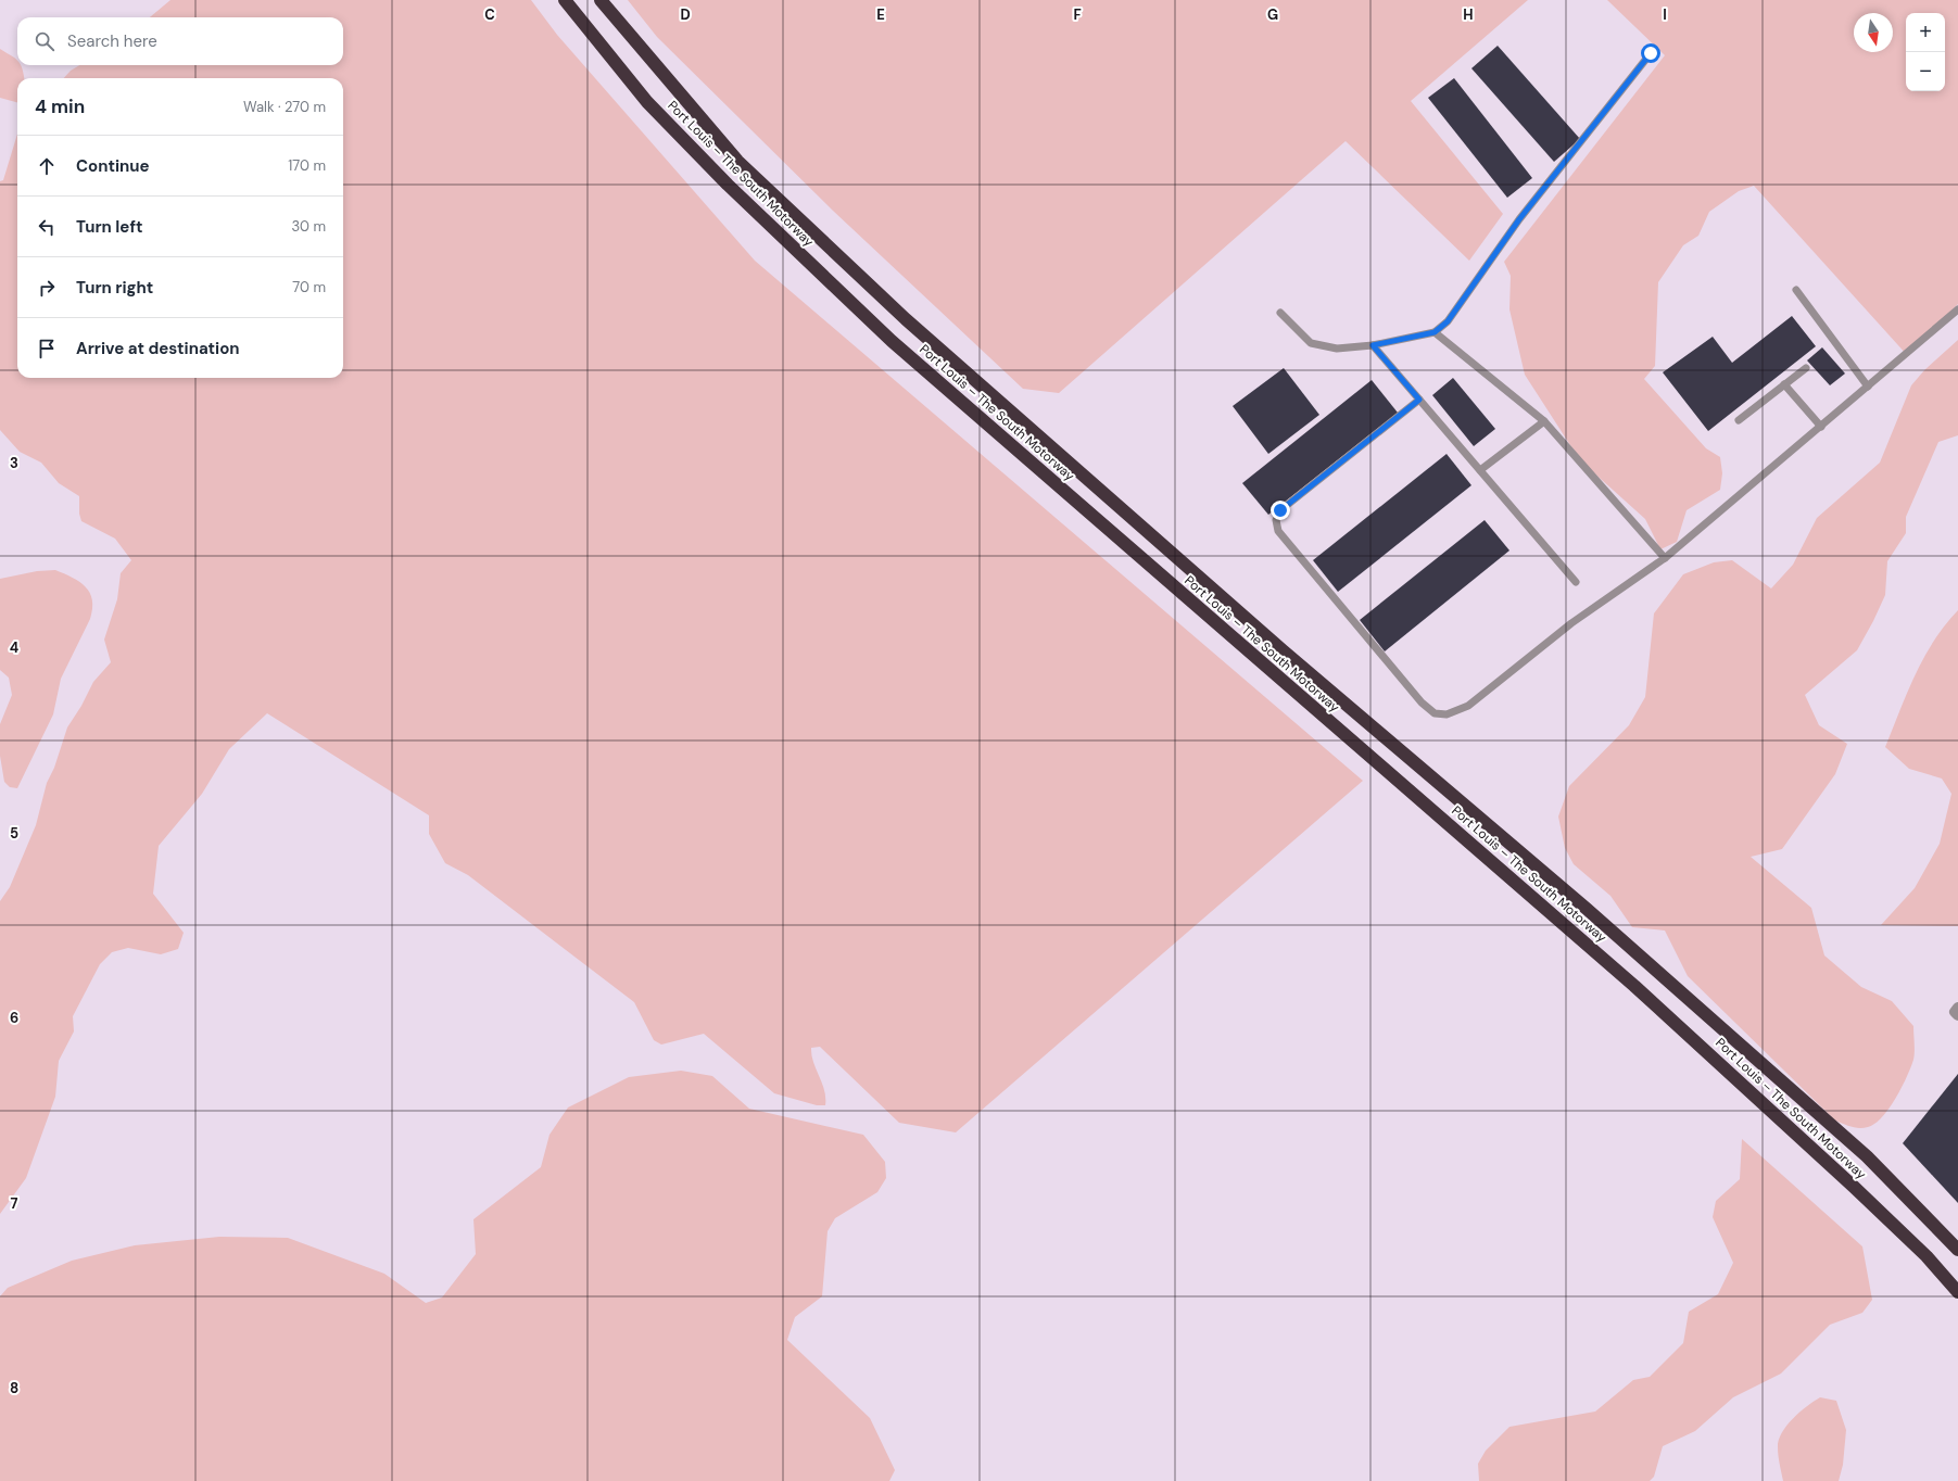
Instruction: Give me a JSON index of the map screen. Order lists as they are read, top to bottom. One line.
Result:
{"streets":{"highway":["Port Louis – The South Motorway"]},"north":"bottom","page":{"map_buttons":["+","−"],"search":"Search here","heading":["4 min","Walk · 270 m"],"list":[["Continue","170 m"],["Turn left","30 m"],["Turn right","70 m"],"Arrive at destination"]},"grid":{"columns":["C","D","E","F","G","H","I"],"rows":["3","4","5","6","7","8"]}}
